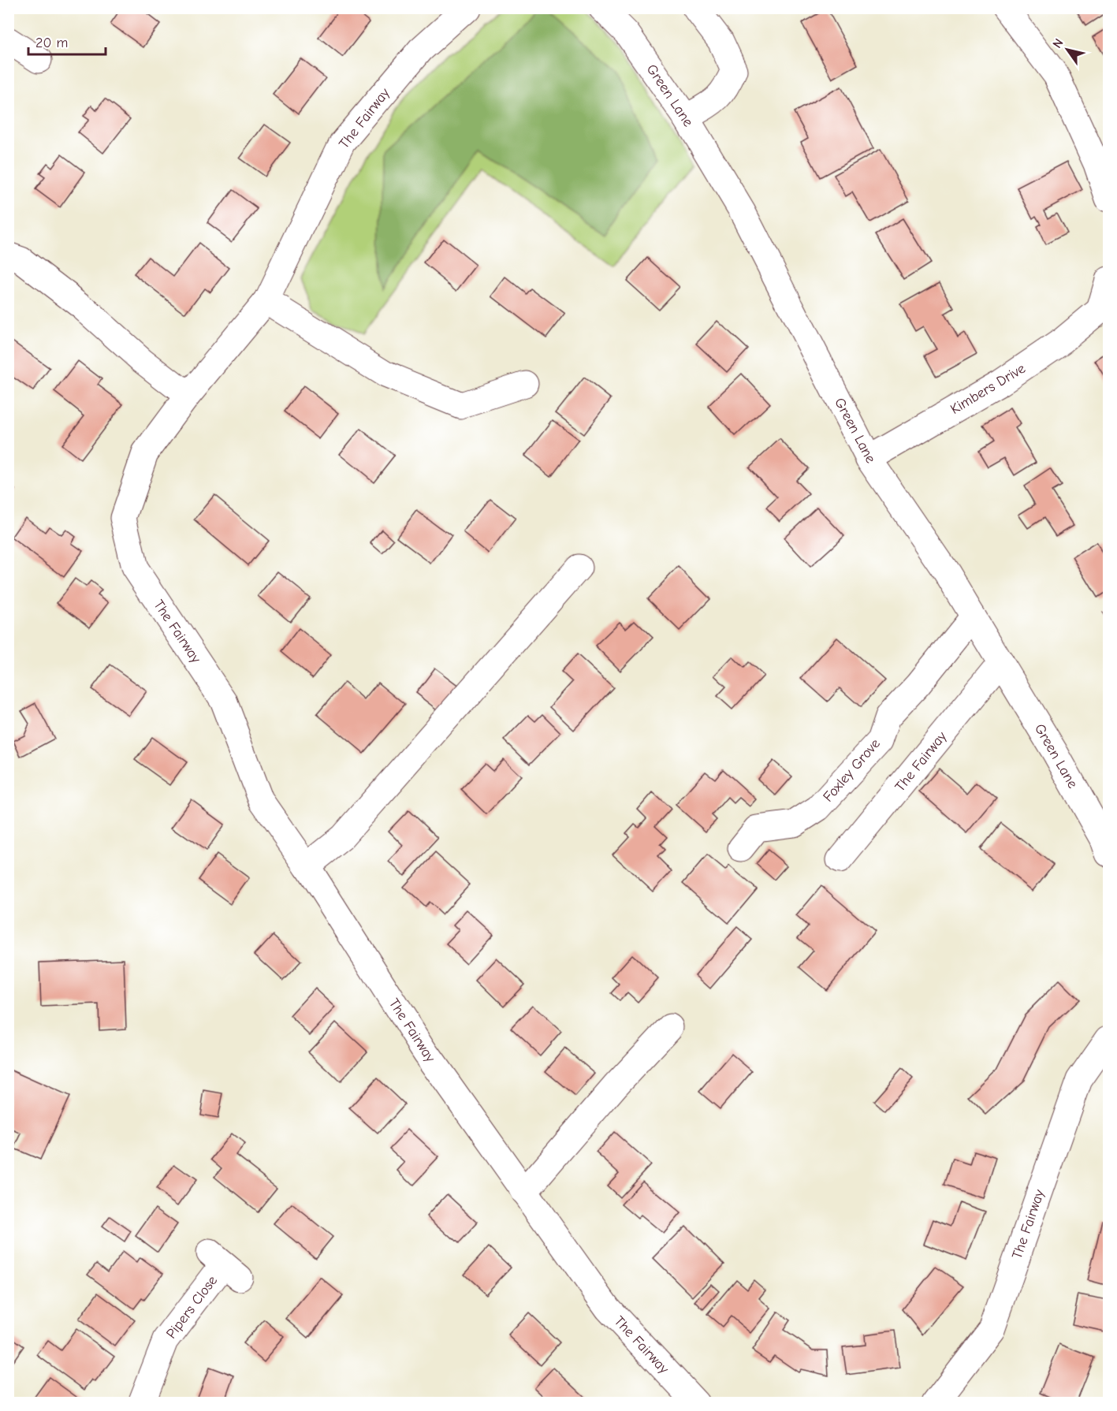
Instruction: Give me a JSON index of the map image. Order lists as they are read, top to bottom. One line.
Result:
{"streets":{"street":["Green Lane","The Fairway","Kimbers Drive","Foxley Grove","Pipers Close"]},"crossings":[["Green Lane","The Fairway"],["Green Lane","Kimbers Drive"],["Green Lane","Foxley Grove"]],"scale_bar":"20 m","north":"top left"}
